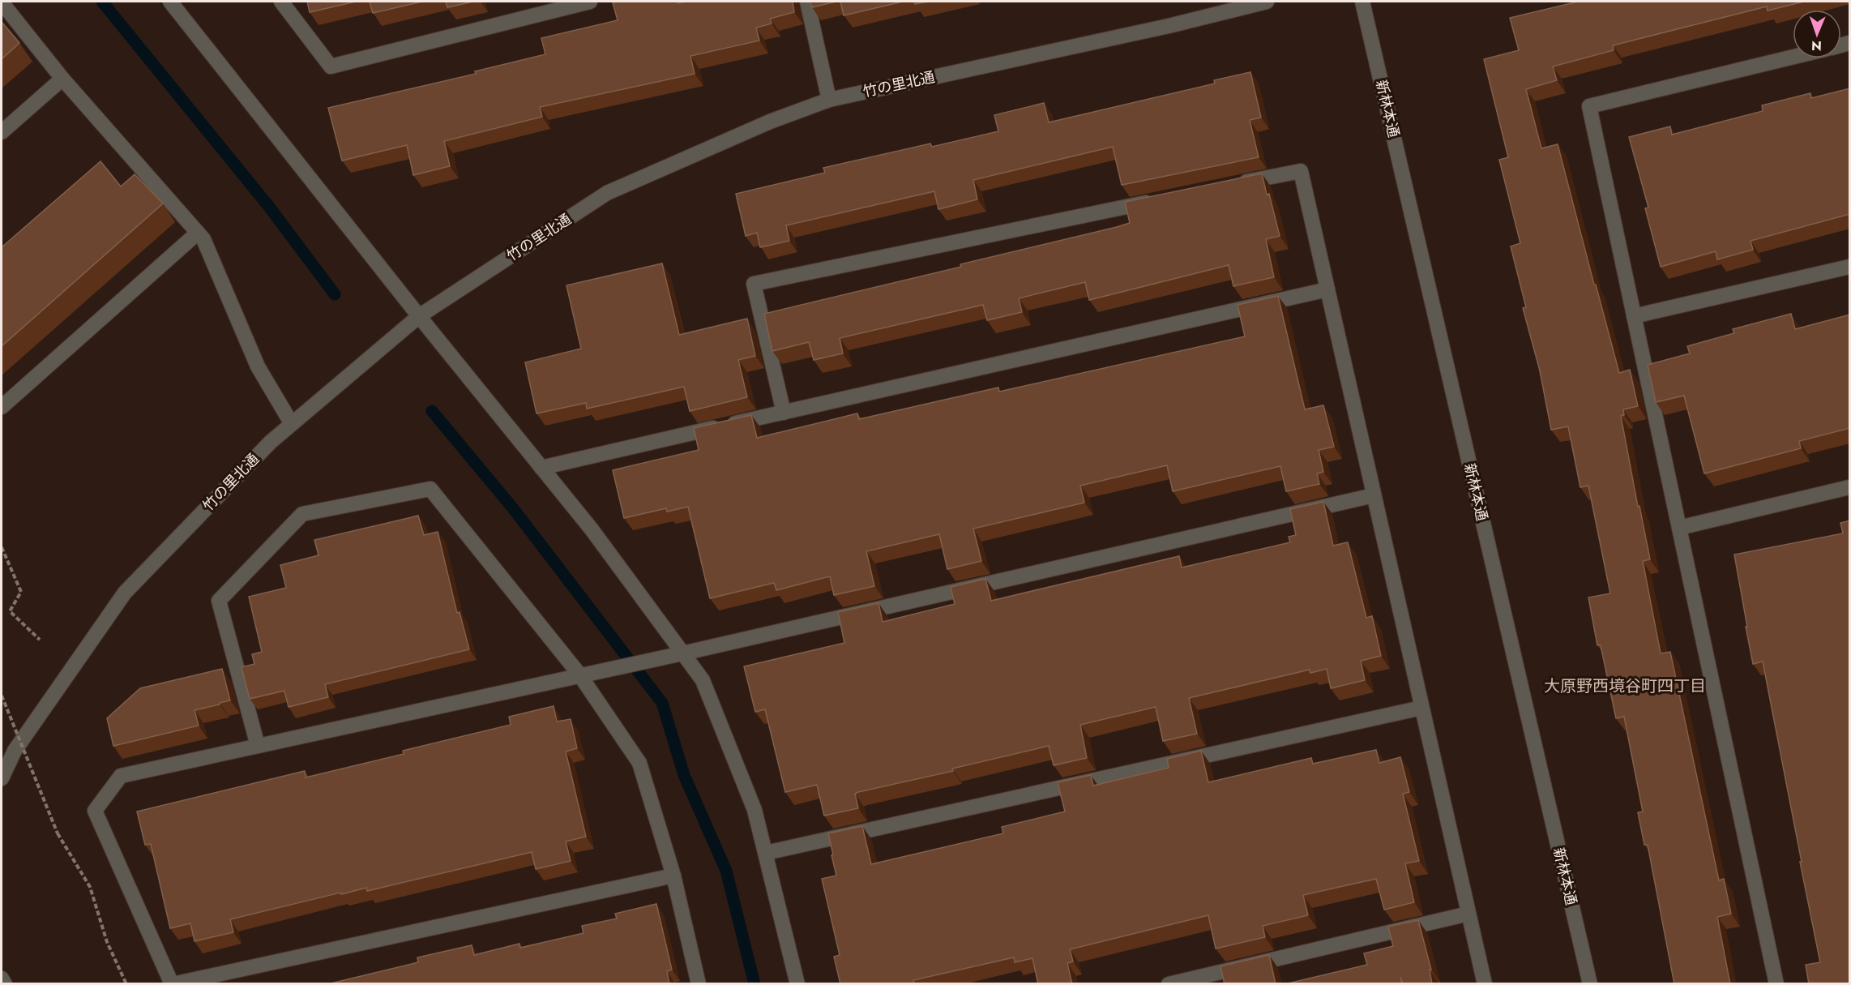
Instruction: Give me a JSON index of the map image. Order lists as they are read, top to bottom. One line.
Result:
{"streets":{"street":["竹の里北通","新林本通"]},"districts":["大原野西境谷町四丁目"],"north":"bottom"}
